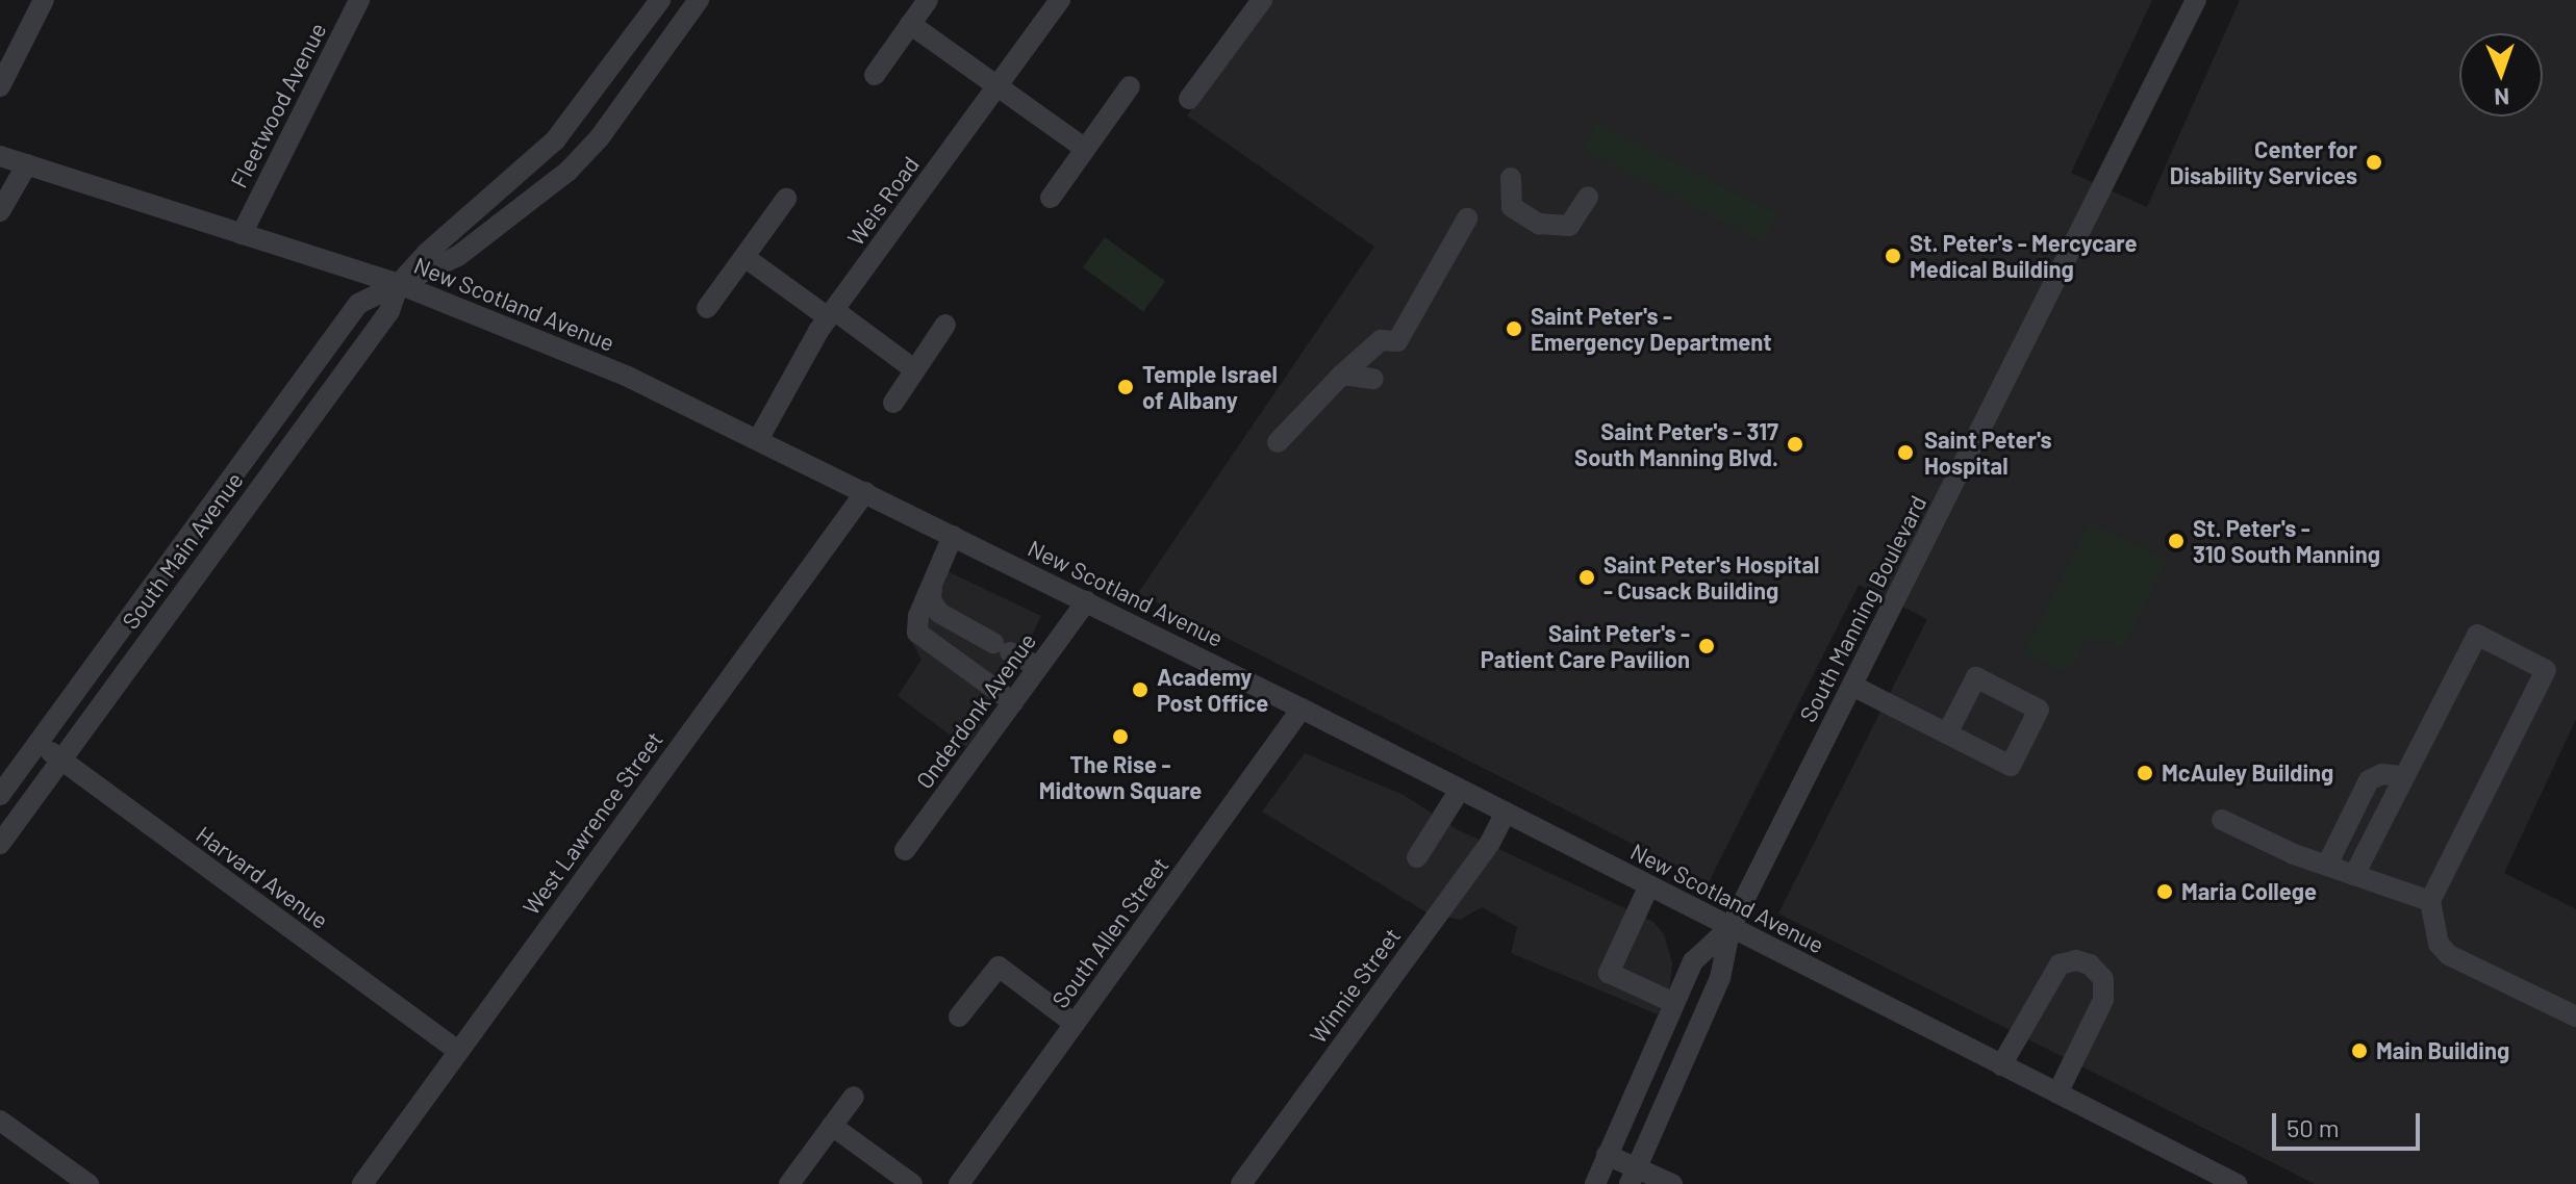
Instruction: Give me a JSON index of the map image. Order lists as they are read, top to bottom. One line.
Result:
{"streets":{"street":["Fleetwood Avenue","Weis Road","New Scotland Avenue","South Main Avenue","South Manning Boulevard","Onderdonk Avenue","West Lawrence Street","Harvard Avenue","South Allen Street","Winnie Street"]},"crossings":[["Fleetwood Avenue","New Scotland Avenue"],["Weis Road","New Scotland Avenue"],["New Scotland Avenue","South Main Avenue"],["New Scotland Avenue","South Manning Boulevard"],["New Scotland Avenue","Onderdonk Avenue"],["New Scotland Avenue","West Lawrence Street"],["New Scotland Avenue","South Allen Street"],["New Scotland Avenue","Winnie Street"],["South Main Avenue","Harvard Avenue"],["West Lawrence Street","Harvard Avenue"]],"places":["Center for Disability Services","St. Peter's - Mercycare Medical Building","Saint Peter's - Emergency Department","Temple Israel of Albany","Saint Peter's - 317 South Manning Blvd.","Saint Peter's Hospital","St. Peter's - 310 South Manning","Saint Peter's Hospital - Cusack Building","Saint Peter's - Patient Care Pavilion","Academy Post Office","The Rise - Midtown Square","McAuley Building","Maria College","Main Building"],"scale_bar":"50 m","north":"bottom"}
